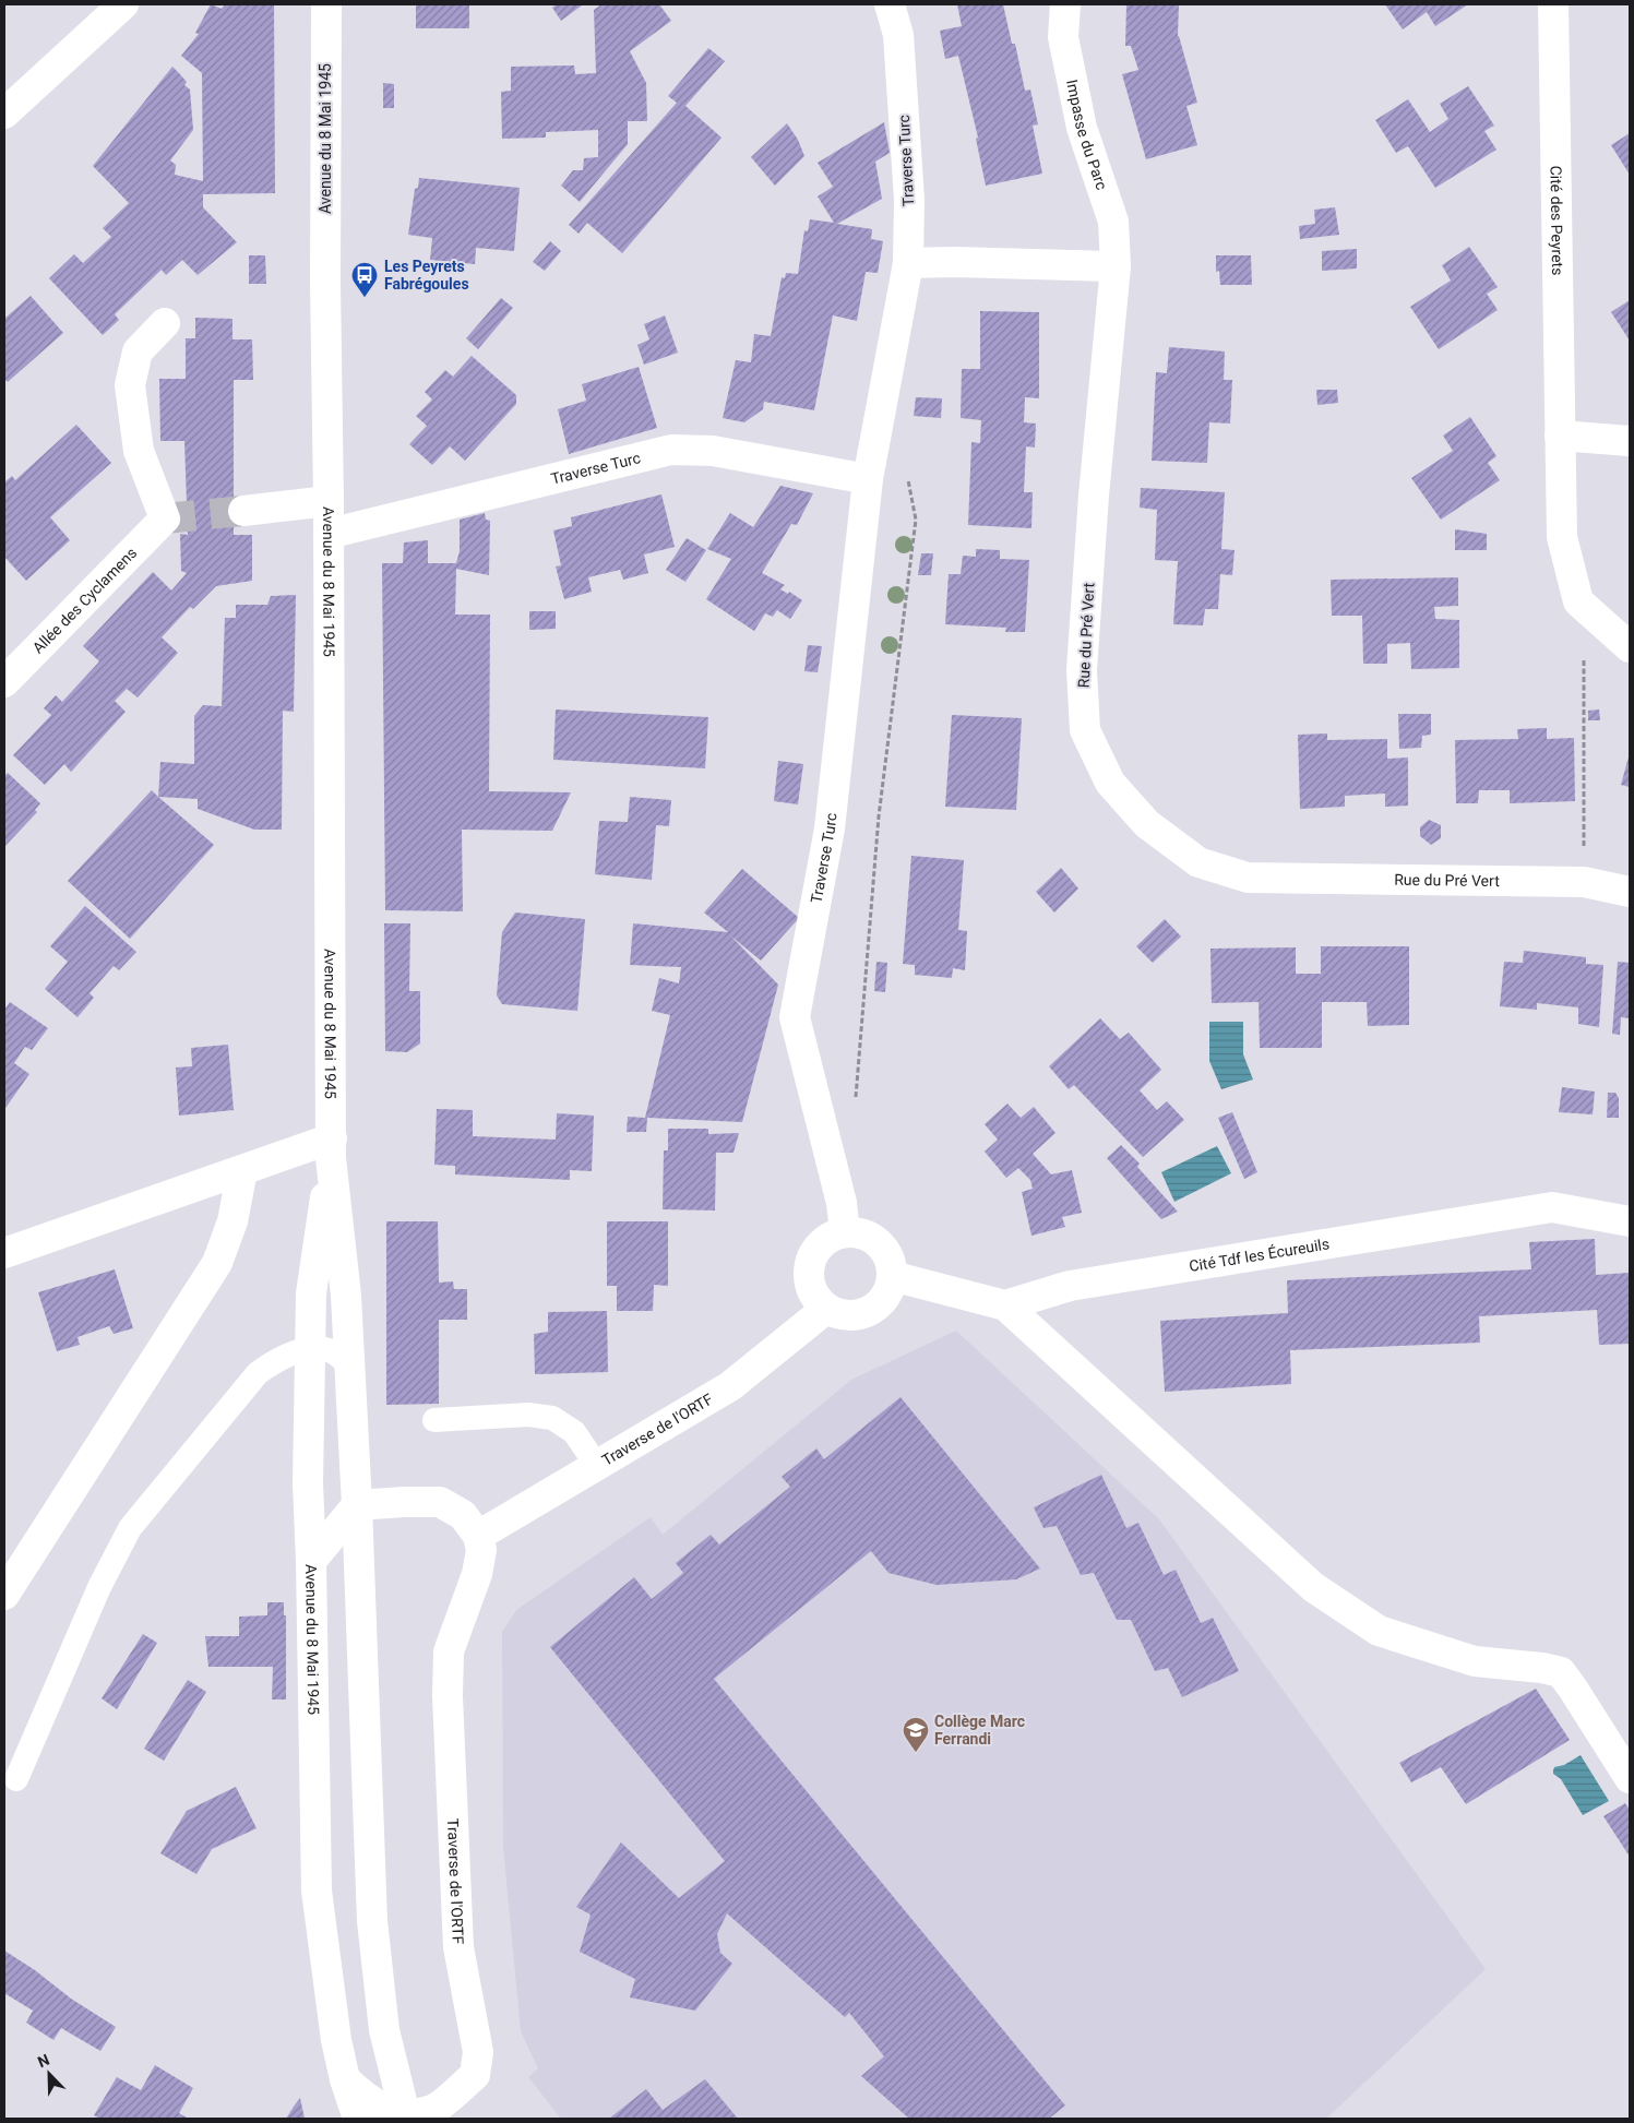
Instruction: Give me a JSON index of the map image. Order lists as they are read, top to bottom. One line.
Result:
{"streets":{"street":["Impasse du Parc","Avenue du 8 Mai 1945","Traverse Turc","Cité des Peyrets","Allée des Cyclamens","Rue du Pré Vert","Cité Tdf les Écureuils","Traverse de l'ORTF"]},"crossings":[["Impasse du Parc","Rue du Pré Vert"],["Avenue du 8 Mai 1945","Traverse Turc"],["Avenue du 8 Mai 1945","Traverse de l'ORTF"],["Traverse Turc","Traverse de l'ORTF"]],"places":{"bus stop":["Les Peyrets Fabrégoules"],"school or university":["Collège Marc Ferrandi"]},"north":"top left"}
